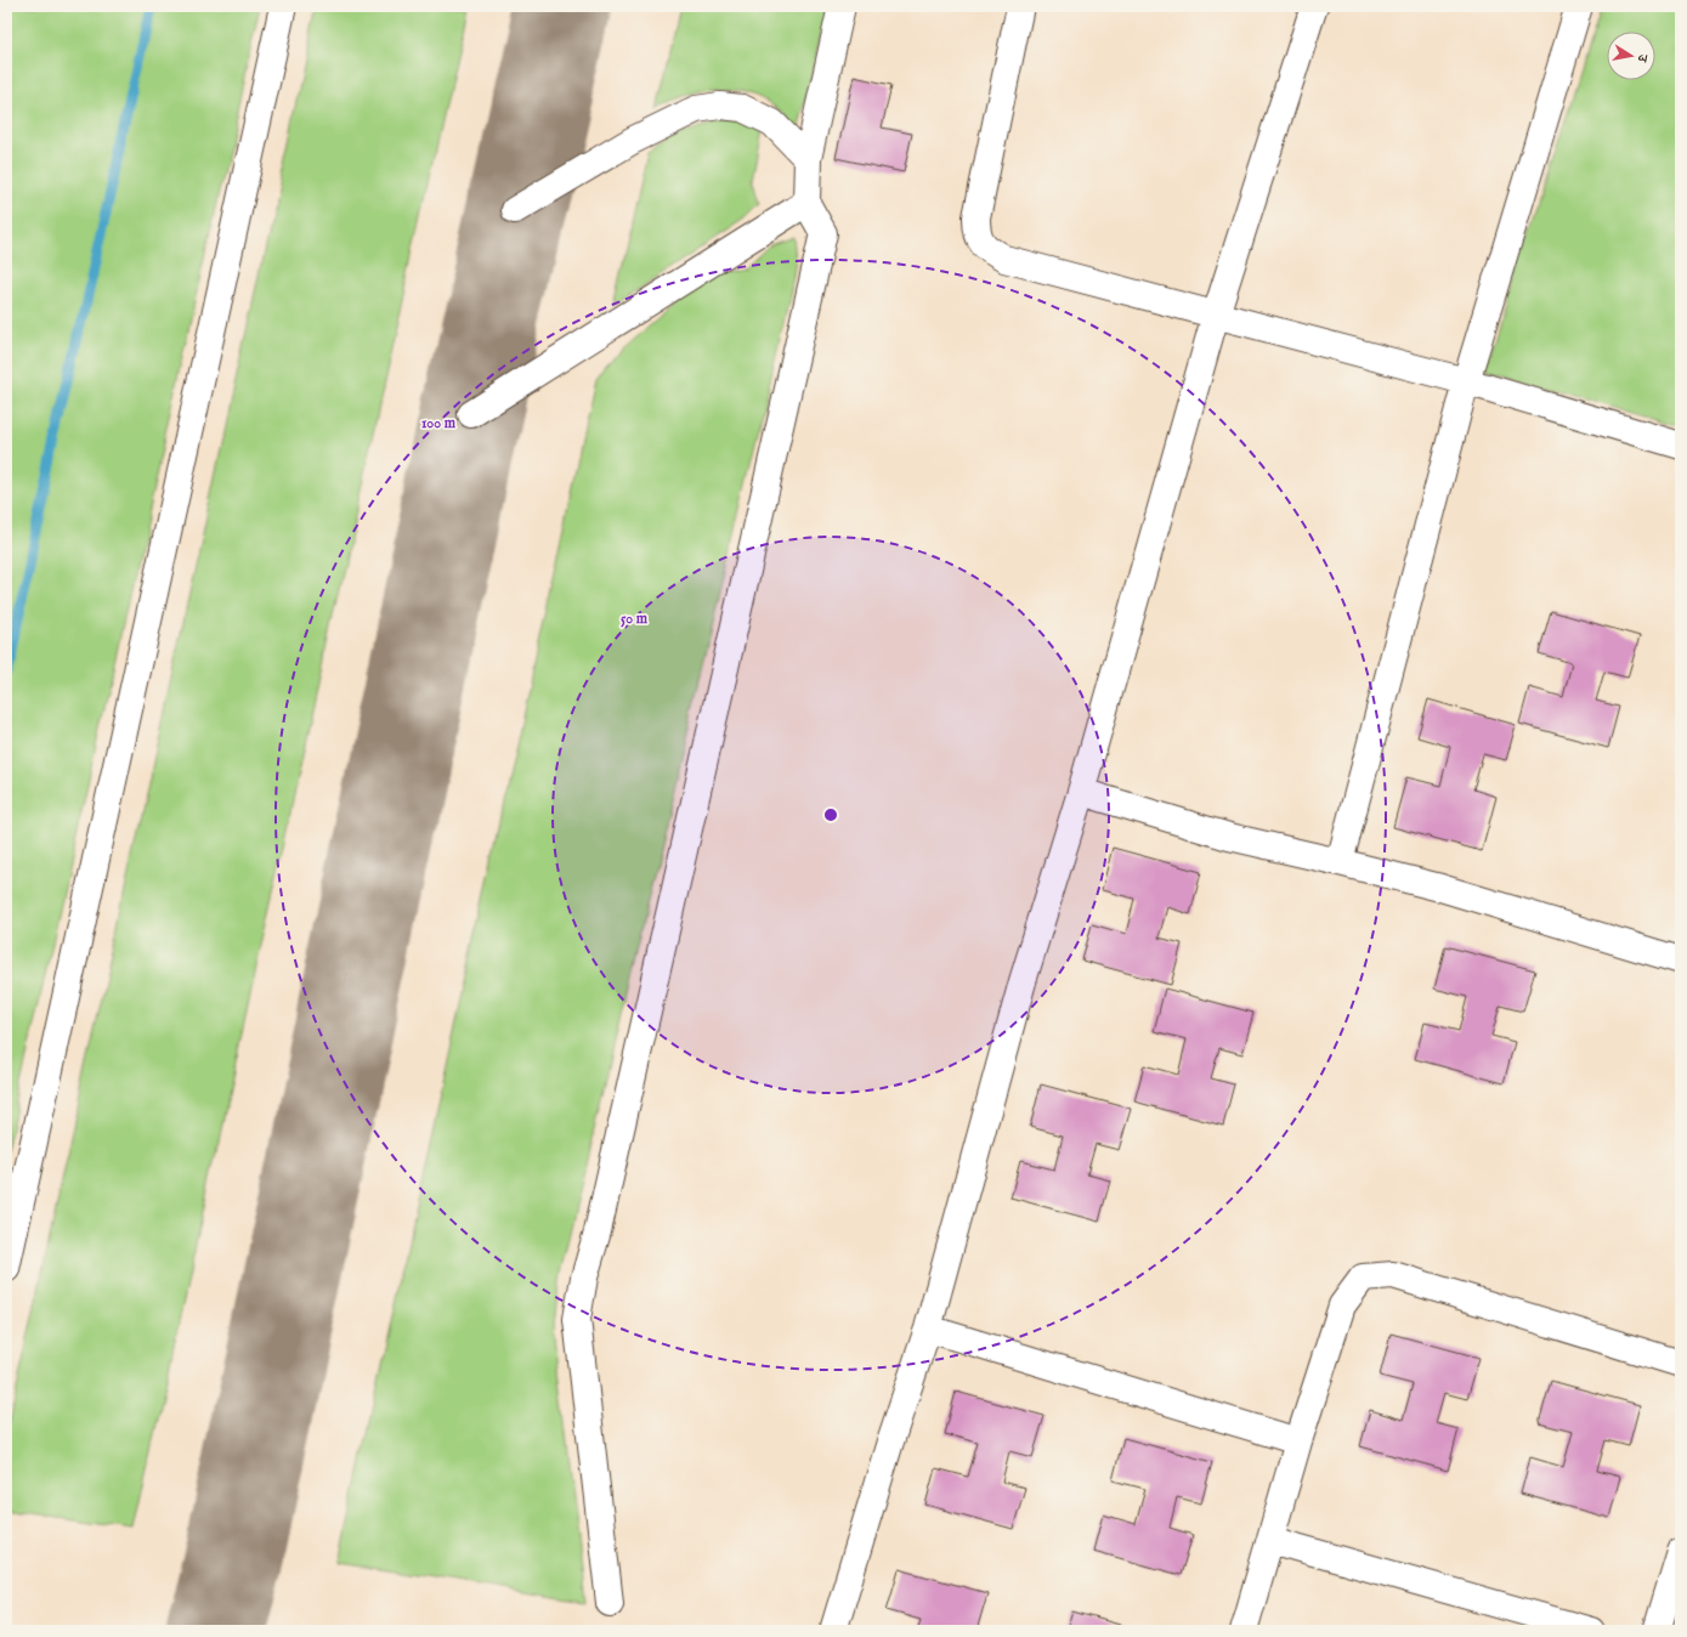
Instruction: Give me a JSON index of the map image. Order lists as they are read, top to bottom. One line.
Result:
{"north":"right","rings":["100 m","50 m"]}
